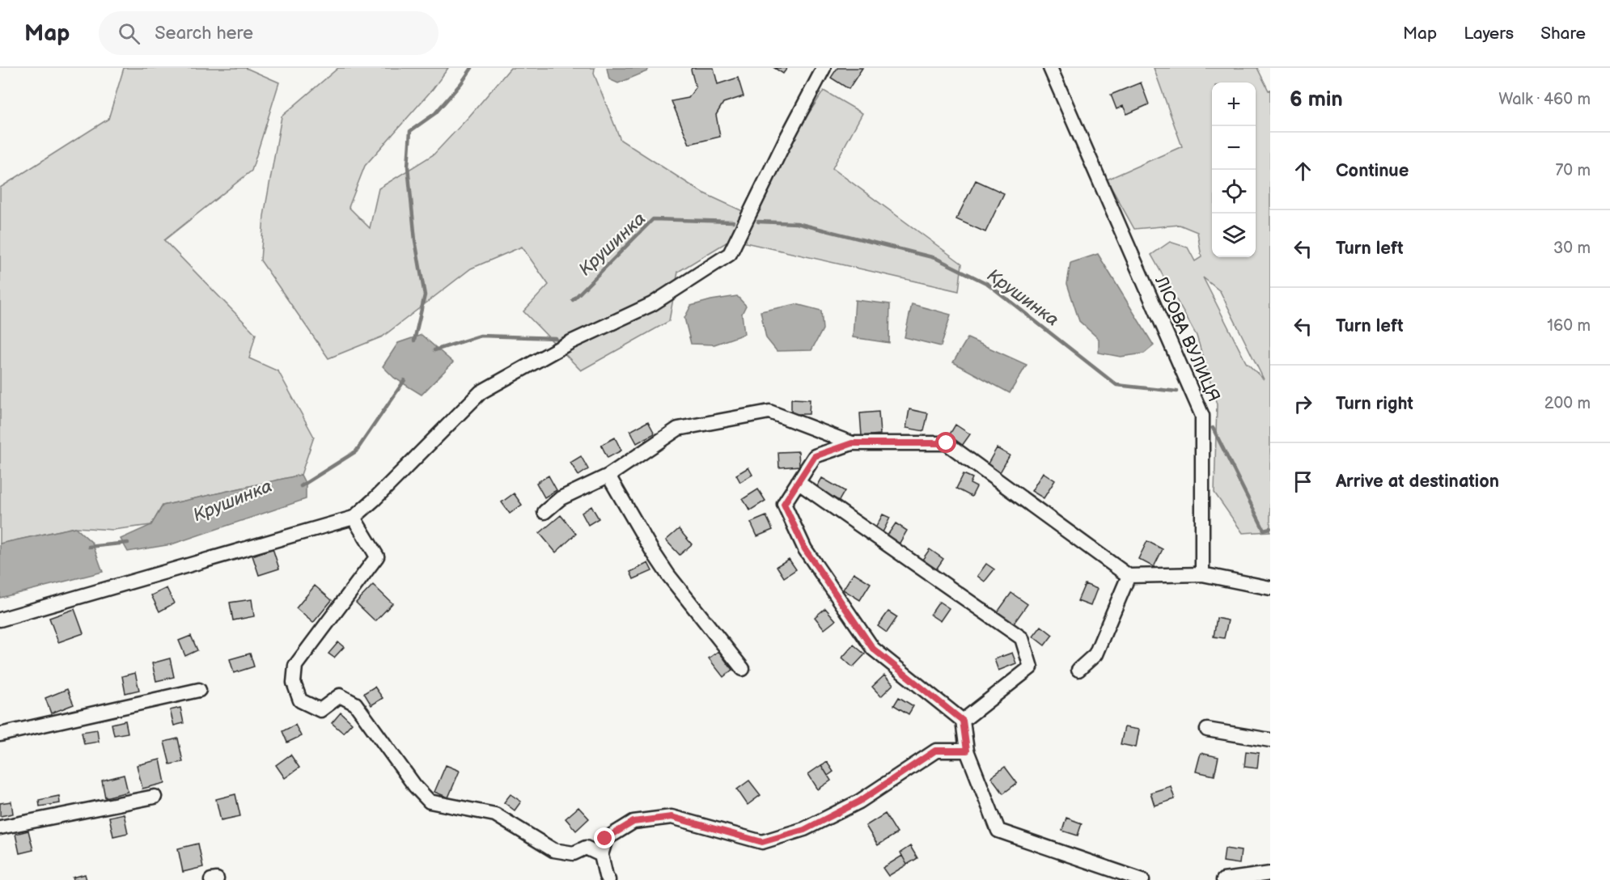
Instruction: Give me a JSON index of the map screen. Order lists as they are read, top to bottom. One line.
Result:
{"streets":{"street":["ЛІСОВА ВУЛИЦЯ"]},"water":["Крушинка"],"page":{"header":"Map","search":"Search here","nav":["Map","Layers","Share"],"heading":["6 min","Walk · 460 m"],"map_buttons":["+","−"],"list":[["Continue","70 m"],["Turn left","30 m"],["Turn left","160 m"],["Turn right","200 m"],"Arrive at destination"]}}
